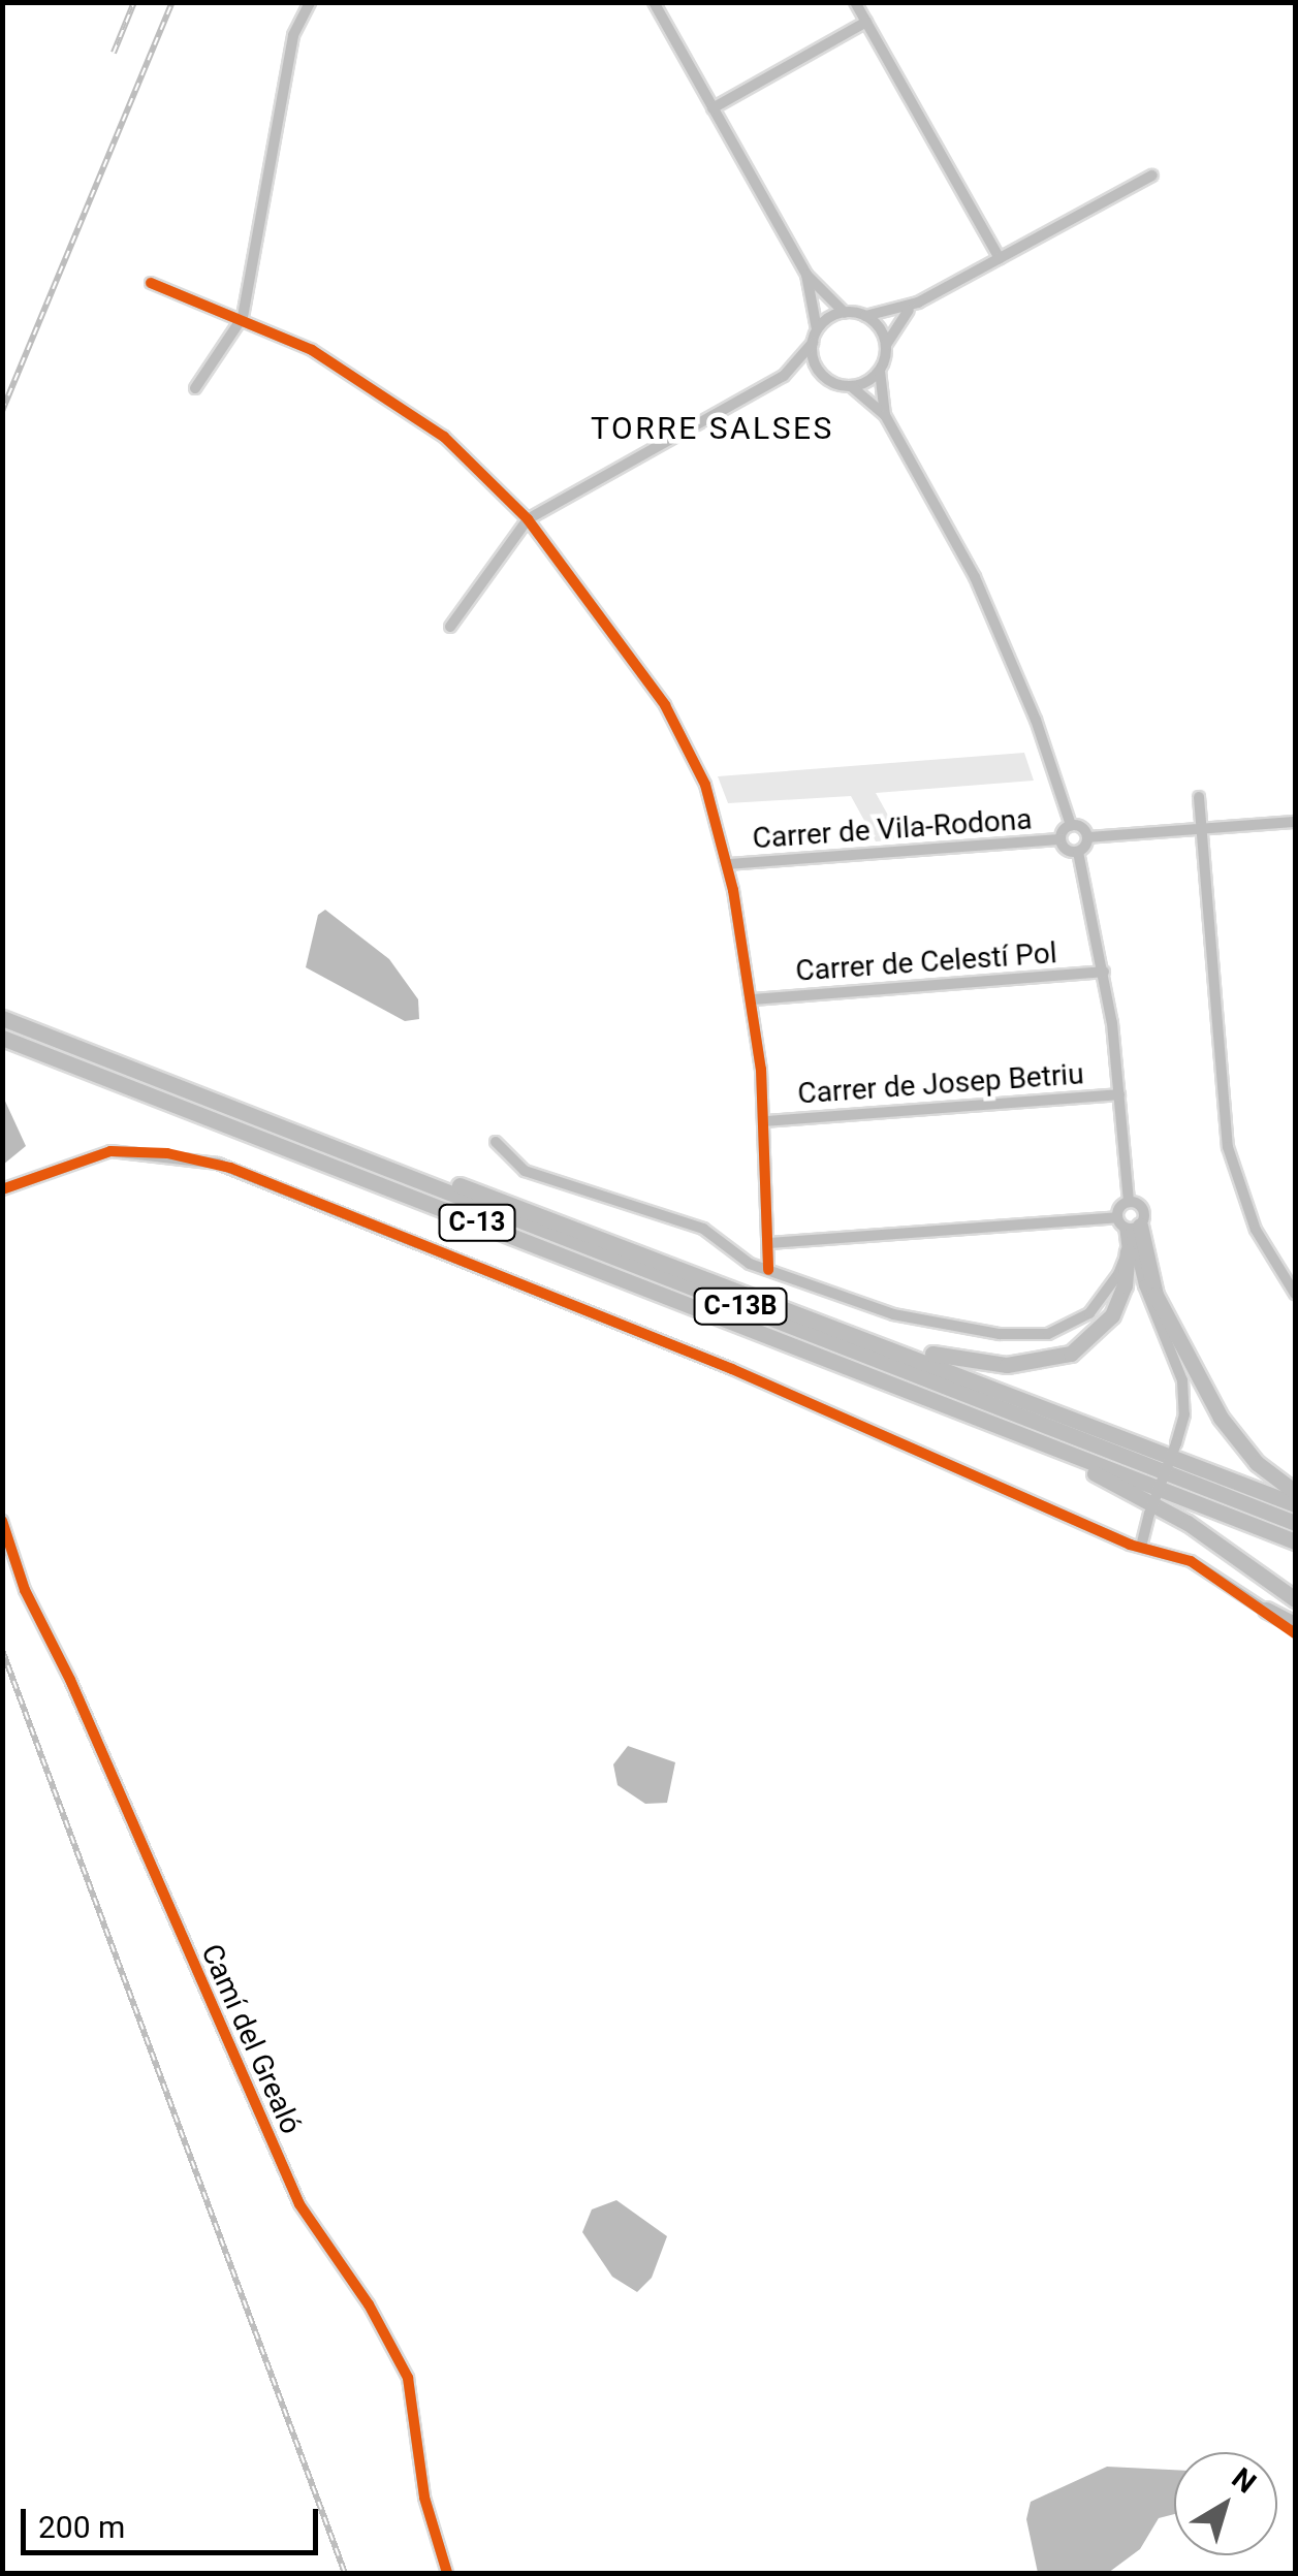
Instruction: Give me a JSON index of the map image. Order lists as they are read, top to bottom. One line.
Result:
{"streets":{"highway":["C-13","C-13B"],"street":["Carrer de Vila-Rodona","Carrer de Celestí Pol","Carrer de Josep Betriu","Camí del Grealó"]},"crossings":[["C-13","C-13B"]],"districts":["TORRE SALSES"],"scale_bar":"200 m","north":"top right"}
